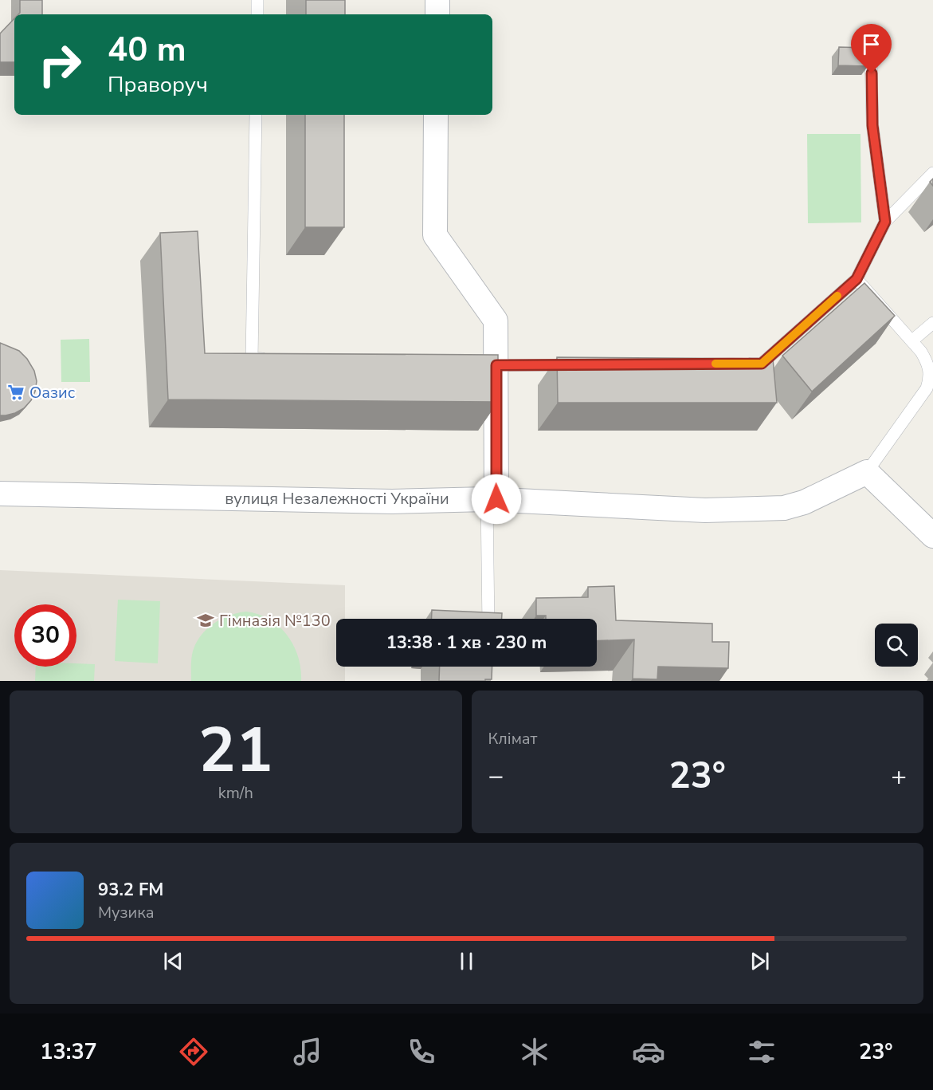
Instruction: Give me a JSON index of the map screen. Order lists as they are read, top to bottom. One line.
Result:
{"streets":{"street":["вулиця Незалежності України"]},"places":{"supermarket":["Оазис"],"school or university":["Гімназія №130"]},"page":{"turn":["40 m","Праворуч"],"limit":"30","trip":"13:38 · 1 хв · 230 m","tile":[["21","km/h"],"Клімат"],"heat":["−","23°","+"],"song":["93.2 FM","Музика"],"tabs":["13:37","23°"]}}
